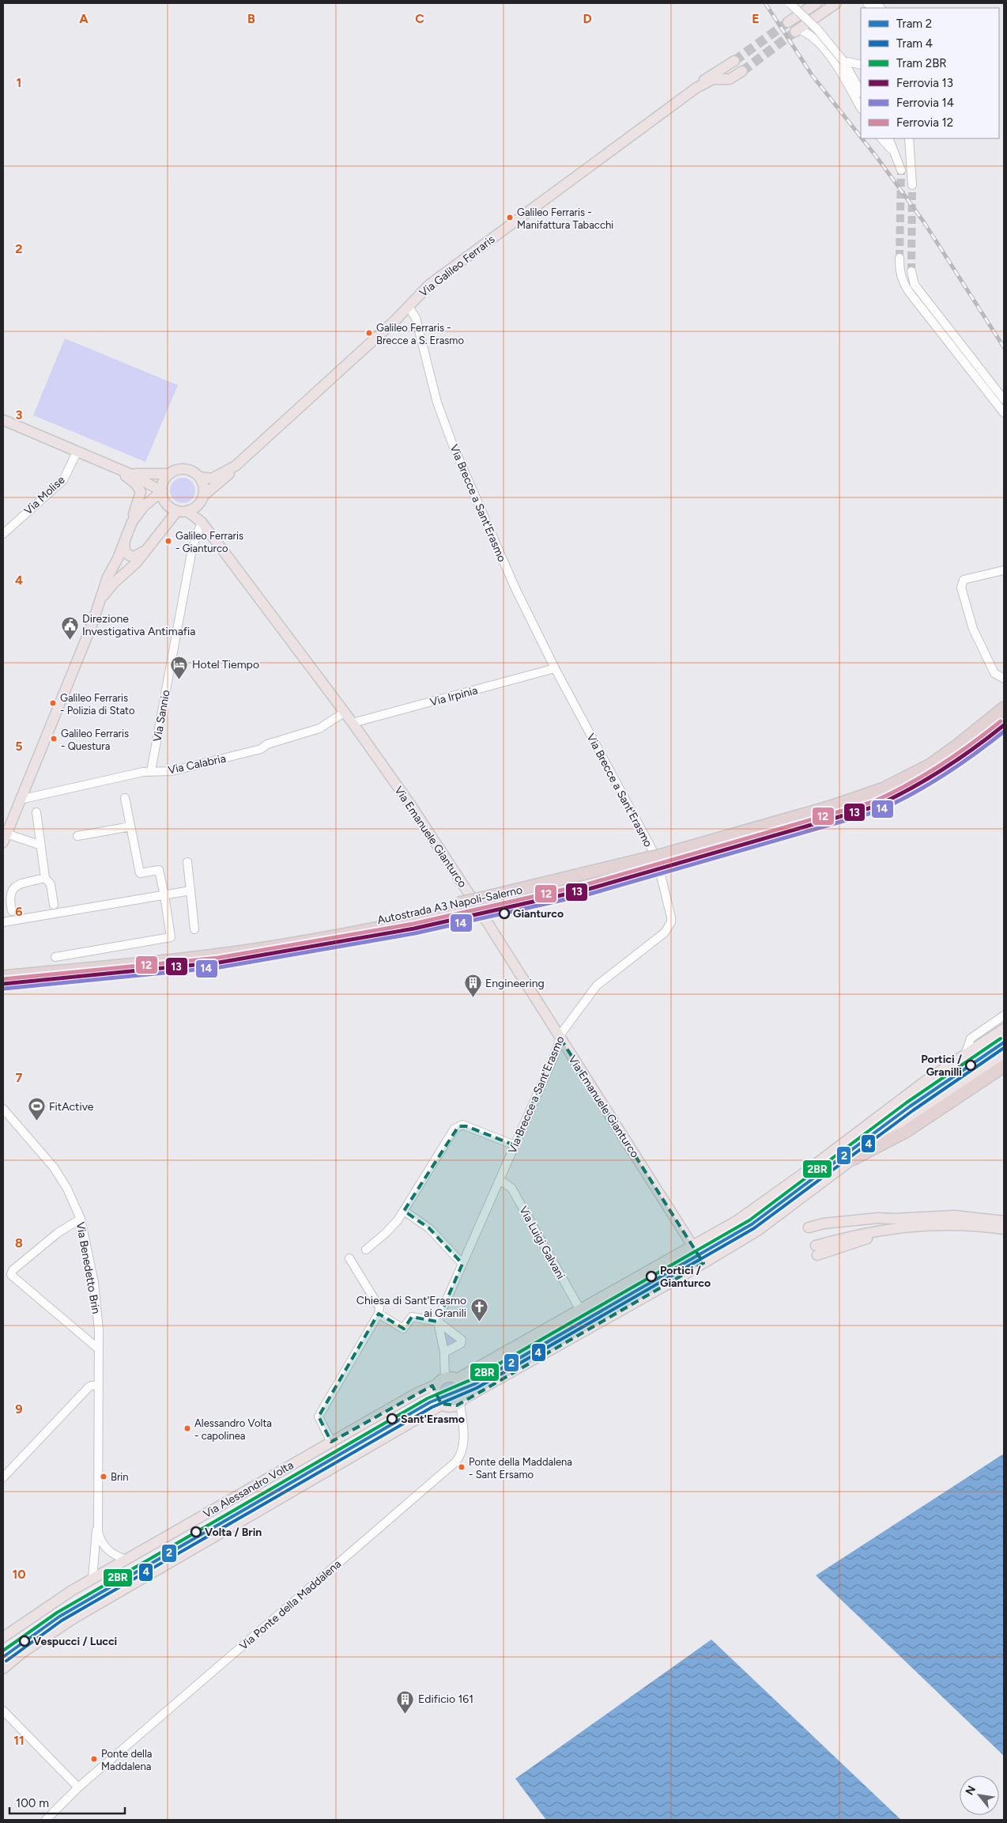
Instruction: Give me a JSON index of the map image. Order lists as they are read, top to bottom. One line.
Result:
{"streets":{"highway":["Autostrada A3 Napoli-Salerno"],"main road":["Via Galileo Ferraris","Via Emanuele Gianturco","Via Alessandro Volta"],"street":["Via Molise","Via Brecce a Sant'Erasmo","Via Irpinia","Via Sannio","Via Calabria","Via Luigi Galvani","Via Benedetto Brin","Via Ponte della Maddalena"]},"crossings":[["Via Galileo Ferraris","Via Brecce a Sant'Erasmo"],["Via Galileo Ferraris","Via Emanuele Gianturco"],["Via Brecce a Sant'Erasmo","Via Irpinia"],["Via Brecce a Sant'Erasmo","Via Emanuele Gianturco"],["Via Brecce a Sant'Erasmo","Via Luigi Galvani"],["Via Irpinia","Via Emanuele Gianturco"],["Via Sannio","Via Calabria"],["Via Sannio","Via Emanuele Gianturco"],["Via Calabria","Via Emanuele Gianturco"],["Via Benedetto Brin","Via Alessandro Volta"],["Via Alessandro Volta","Via Ponte della Maddalena"]],"places":{"other":["Galileo Ferraris - Manifattura Tabacchi","Galileo Ferraris - Brecce a S. Erasmo","Galileo Ferraris - Gianturco","Galileo Ferraris - Polizia di Stato","Galileo Ferraris - Questura","Gianturco","Portici / Granilli","Portici / Gianturco","Sant'Erasmo","Alessandro Volta - capolinea","Ponte della Maddalena - Sant Ersamo","Brin","Volta / Brin","Vespucci / Lucci","Ponte della Maddalena"],"public building":["Direzione Investigativa Antimafia"],"hotel":["Hotel Tiempo"],"building":["Engineering","Edificio 161"],"sports":["FitActive"],"church":["Chiesa di Sant'Erasmo ai Granili"]},"lines":["rail line 12","rail line 13","rail line 14","tram line 2BR","tram line 2","tram line 4"],"legend":["Tram 2","Tram 4","Tram 2BR","Ferrovia 13","Ferrovia 14","Ferrovia 12"],"scale_bar":"100 m","north":"top left","grid":{"columns":["A","B","C","D","E"],"rows":["1","2","3","4","5","6","7","8","9","10","11"]}}
